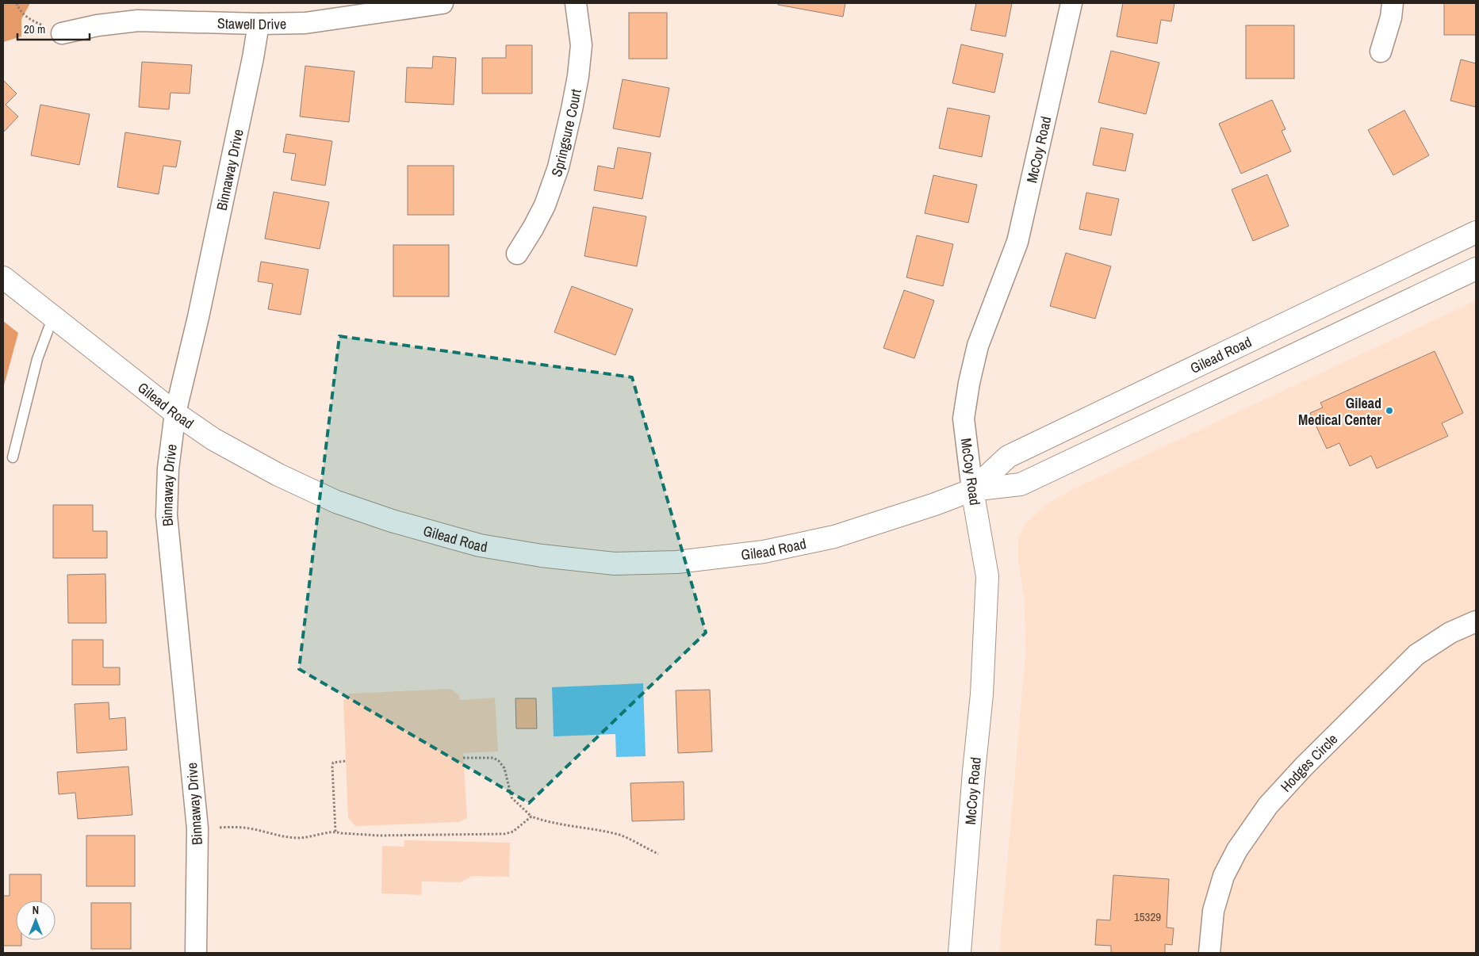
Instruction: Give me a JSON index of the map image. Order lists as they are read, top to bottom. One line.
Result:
{"streets":{"main road":["McCoy Road","Gilead Road"],"street":["Stawell Drive","Springsure Court","Binnaway Drive","Hodges Circle"]},"crossings":[["Stawell Drive","Binnaway Drive"],["McCoy Road","Gilead Road"],["Binnaway Drive","Gilead Road"]],"places":["Gilead Medical Center"],"house_numbers":["15329"],"scale_bar":"20 m","north":"top"}
